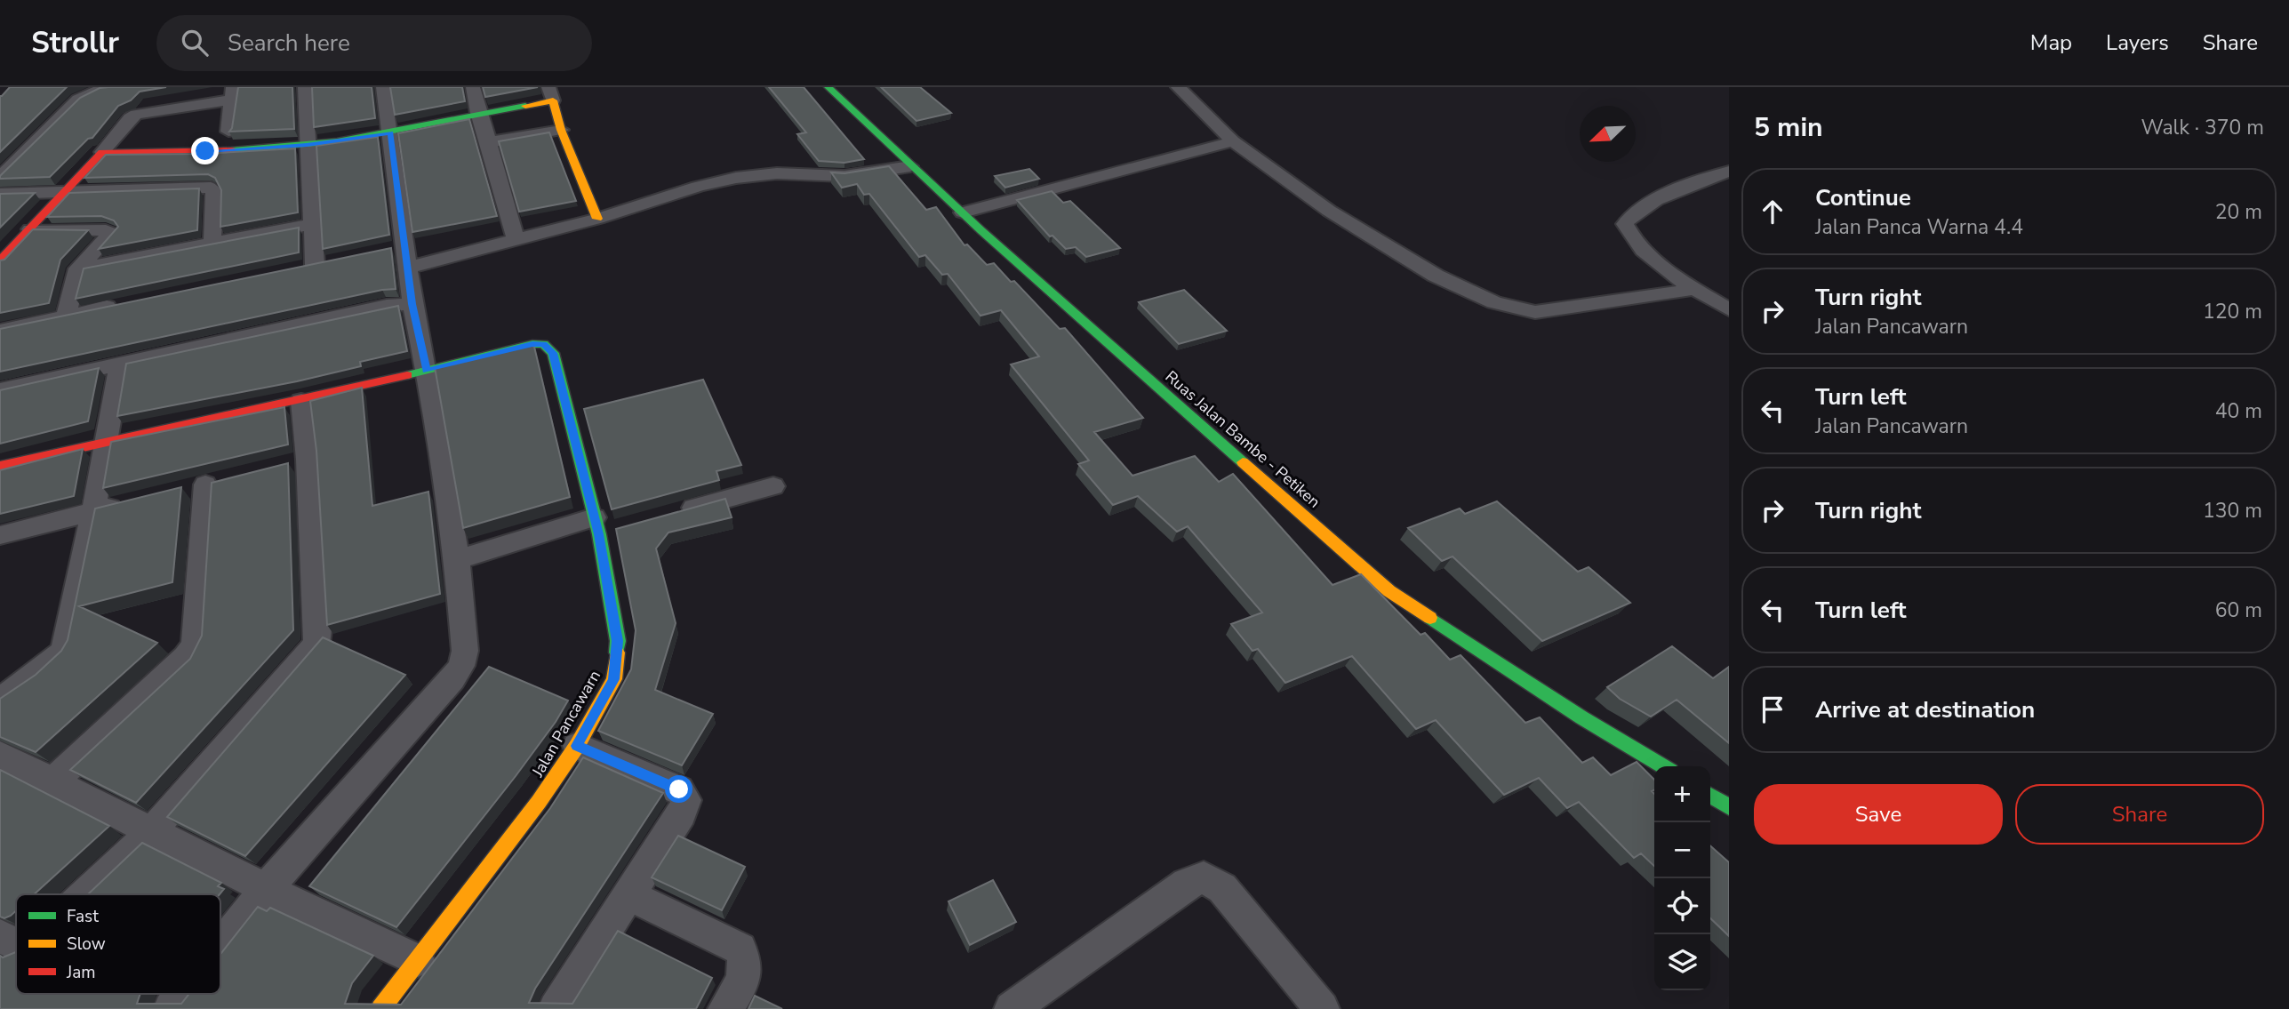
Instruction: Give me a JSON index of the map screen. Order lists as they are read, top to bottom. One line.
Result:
{"streets":{"street":["Ruas Jalan Bambe - Petiken","Jalan Pancawarn"]},"legend":["Fast","Slow","Jam"],"north":"bottom left","page":{"header":"Strollr","search":"Search here","nav":["Map","Layers","Share"],"heading":["5 min","Walk · 370 m"],"list":[["Continue","Jalan Panca Warna 4.4","20 m"],["Turn right","Jalan Pancawarn","120 m"],["Turn left","Jalan Pancawarn","40 m"],["Turn right","130 m"],["Turn left","60 m"],"Arrive at destination"],"buttons":["Save","Share"],"map_buttons":["+","−"]}}
